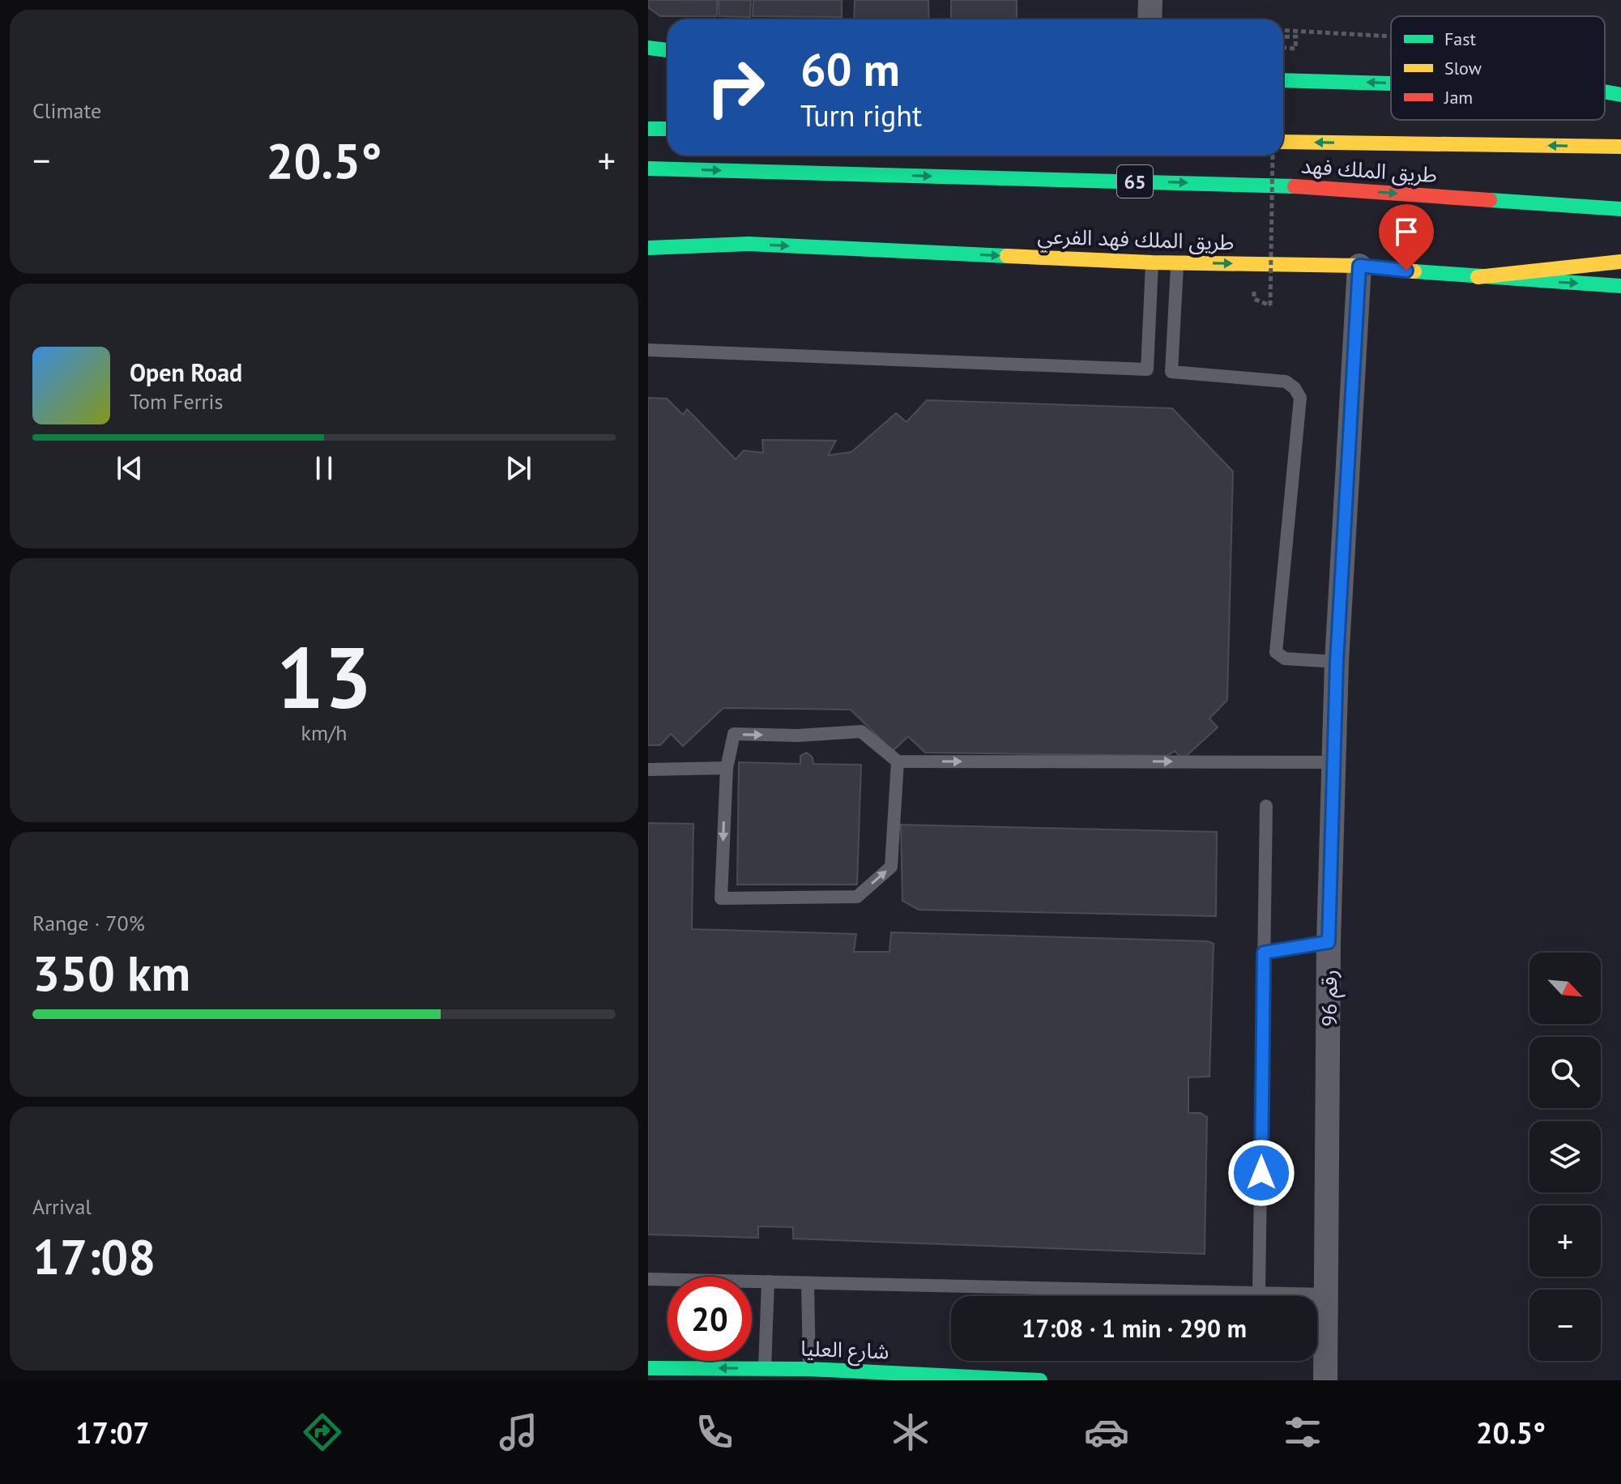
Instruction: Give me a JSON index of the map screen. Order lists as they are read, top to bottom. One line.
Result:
{"streets":{"main road":["طريق الملك فهد","65","طريق الملك فهد الفرعي","شارع العليا"],"street":["رقم 96"]},"crossings":[["طريق الملك فهد الفرعي","رقم 96"]],"one_way":["طريق الملك فهد الفرعي"],"legend":["Fast","Slow","Jam"],"north":"bottom right","page":{"tile":["Climate",["13","km/h"],["Range · 70%","350 km"],["Arrival","17:08"]],"turn":["60 m","Turn right"],"heat":["−","20.5°","+"],"song":["Open Road","Tom Ferris"],"map_buttons":["+","−"],"limit":"20","trip":"17:08 · 1 min · 290 m","tabs":["17:07","20.5°"]}}
